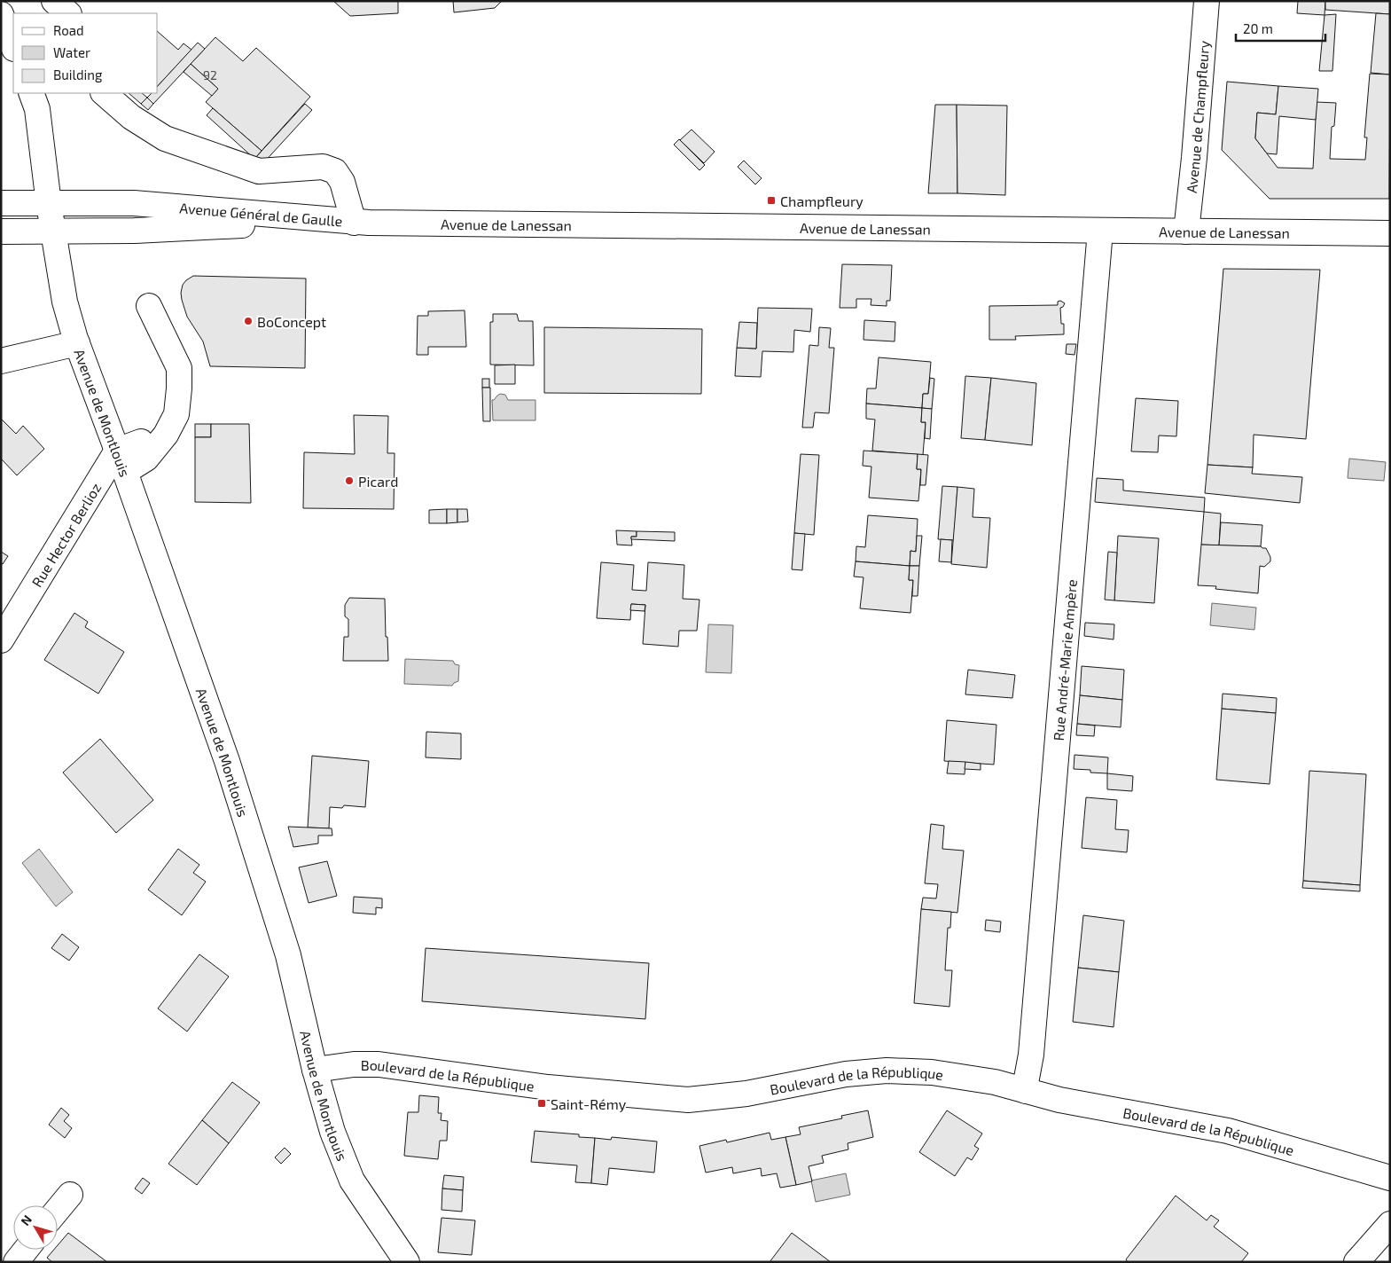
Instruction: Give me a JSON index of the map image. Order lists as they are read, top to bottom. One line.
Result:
{"streets":{"street":["Avenue de Champfleury","Avenue Général de Gaulle","Avenue de Lanessan","Avenue de Montlouis","Rue Hector Berlioz","Rue André-Marie Ampère","Boulevard de la République"]},"crossings":[["Avenue de Champfleury","Avenue de Lanessan"],["Avenue Général de Gaulle","Avenue de Lanessan"],["Avenue Général de Gaulle","Avenue de Montlouis"],["Avenue de Lanessan","Rue André-Marie Ampère"],["Avenue de Montlouis","Rue Hector Berlioz"],["Avenue de Montlouis","Boulevard de la République"],["Rue André-Marie Ampère","Boulevard de la République"]],"places":{"transit":["Champfleury","Saint-Rémy"],"other":["BoConcept","Picard"]},"house_numbers":["92"],"legend":["Road","Water","Building"],"scale_bar":"20 m","north":"top left"}
